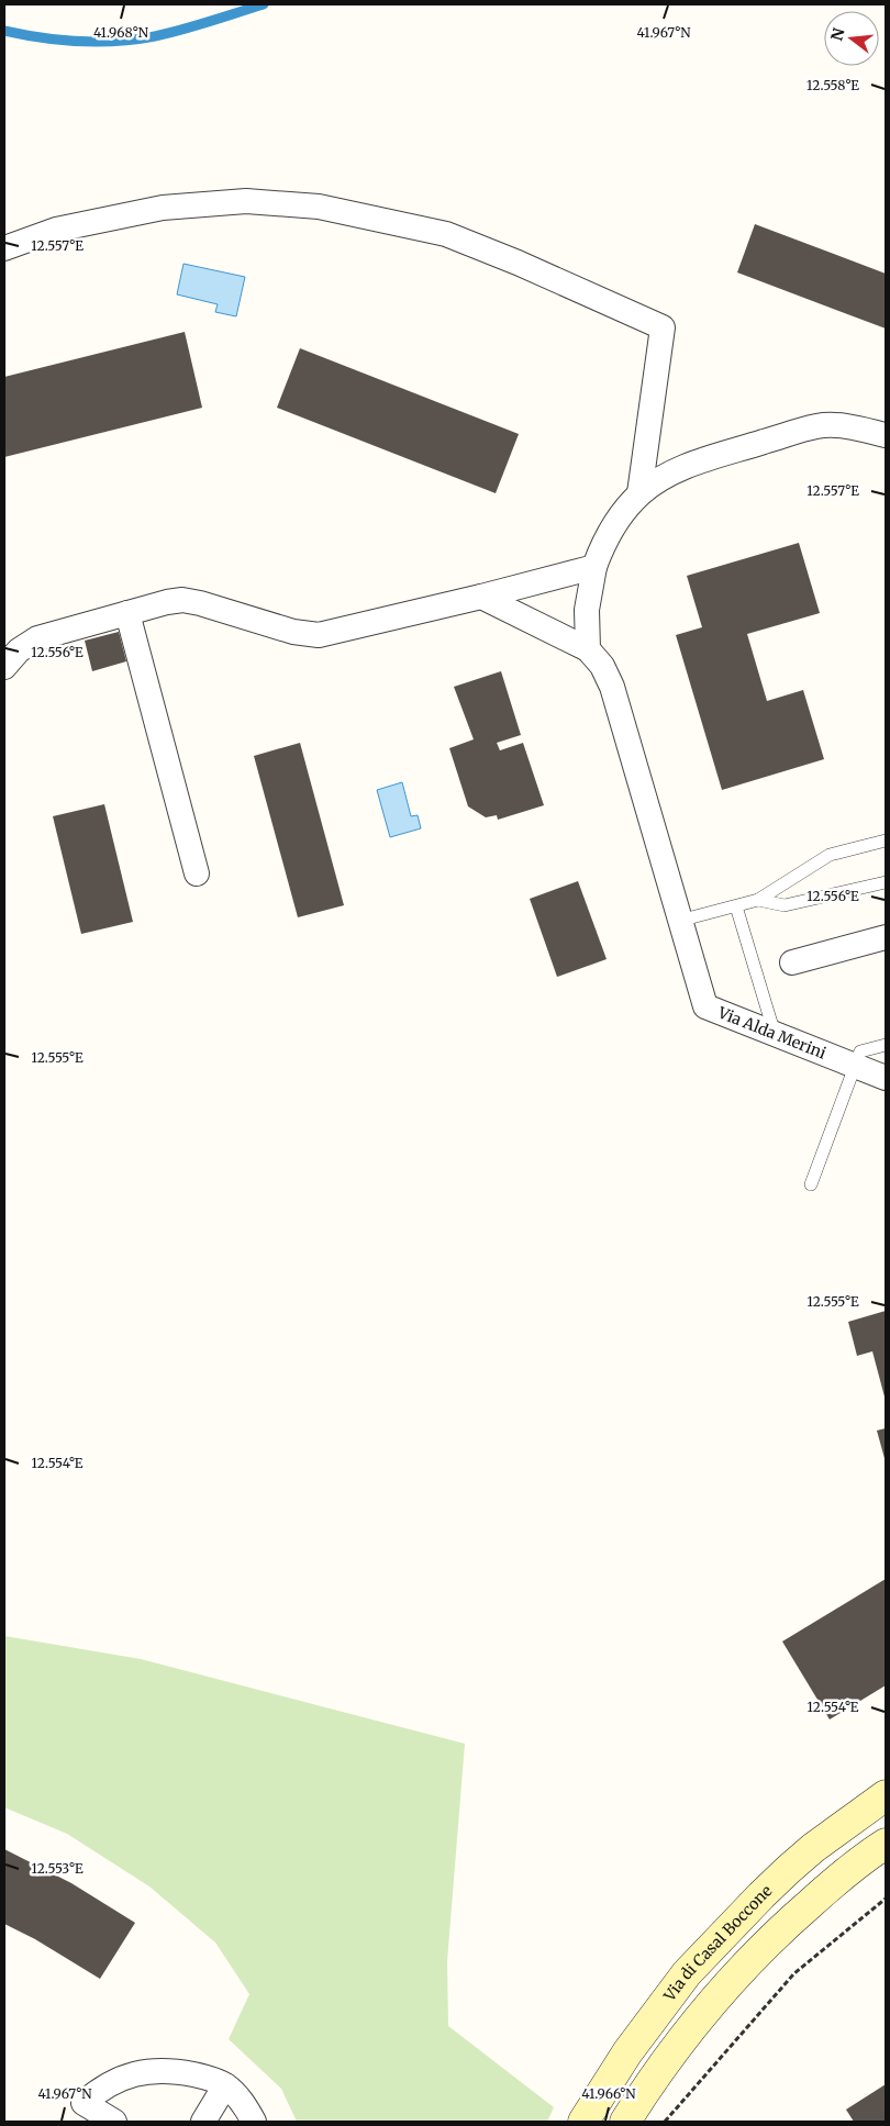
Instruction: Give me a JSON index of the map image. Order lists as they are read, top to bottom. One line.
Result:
{"streets":{"street":["Via Alda Merini","Via di Casal Boccone"]},"north":"left","coordinates":["41.968°N","41.967°N","12.558°E","12.557°E","12.556°E","12.555°E","12.554°E","12.553°E","41.966°N"]}
